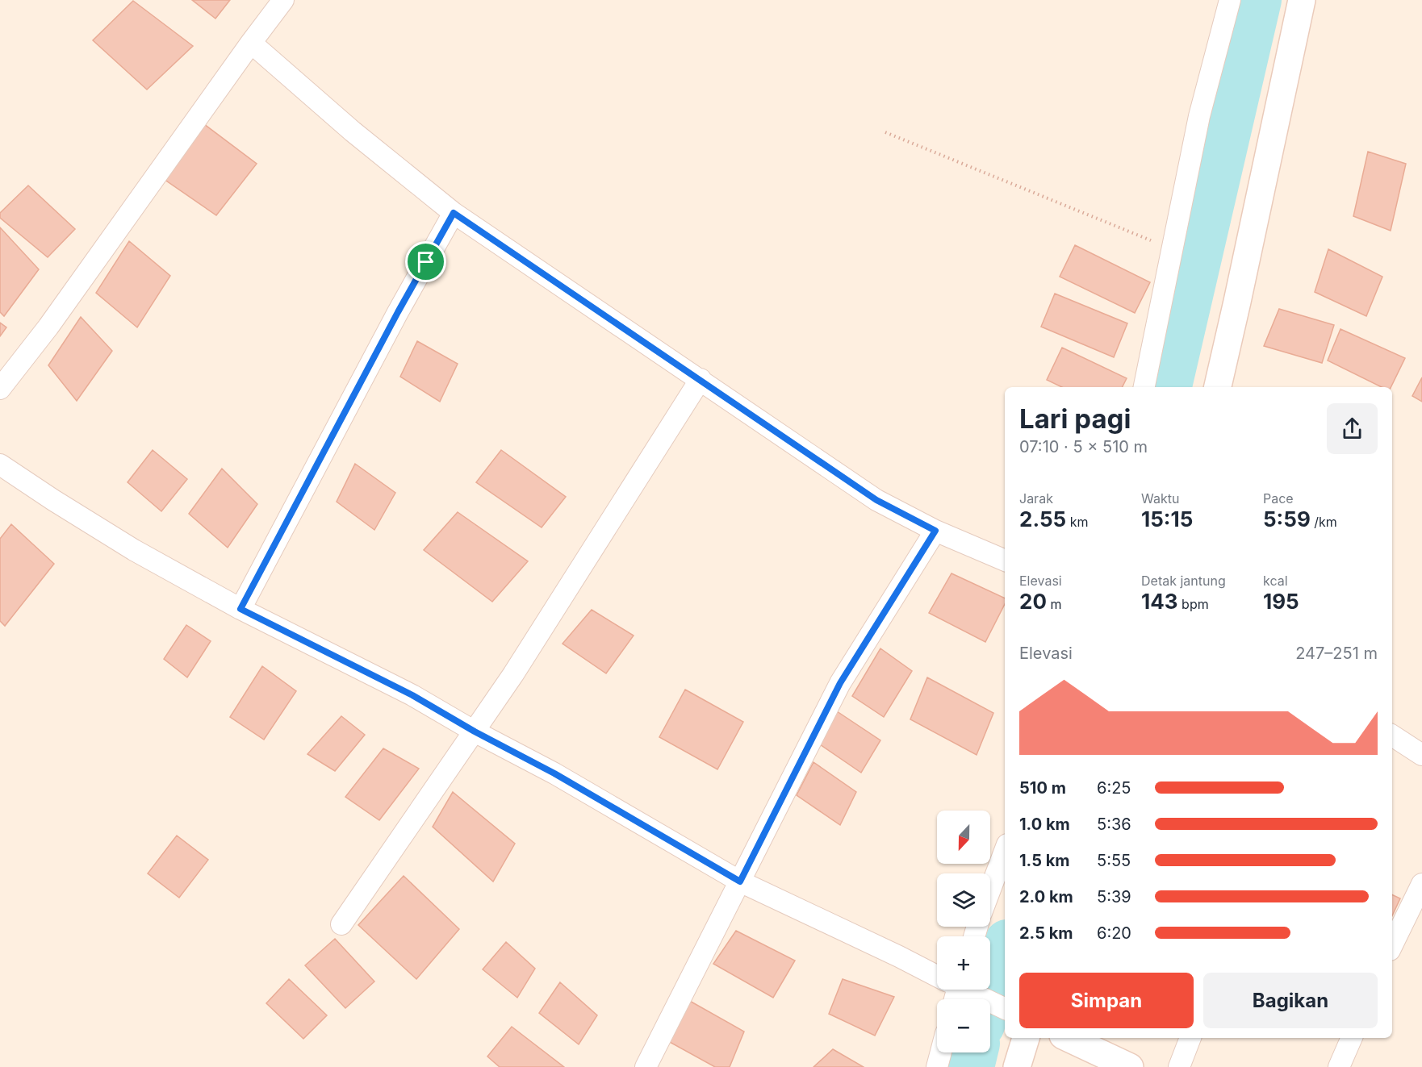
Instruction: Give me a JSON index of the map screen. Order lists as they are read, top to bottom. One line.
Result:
{"north":"bottom","page":{"heading":["Lari pagi","07:10 · 5 × 510 m"],"stats":[["Jarak","2.55 km"],["Waktu","15:15"],["Pace","5:59 /km"],["Elevasi","20 m"],["Detak jantung","143 bpm"],["kcal","195"]],"chart":["Elevasi","247–251 m"],"list":[{"name":"510 m","note":"6:25"},{"name":"1.0 km","note":"5:36"},{"name":"1.5 km","note":"5:55"},{"name":"2.0 km","note":"5:39"},{"name":"2.5 km","note":"6:20"}],"map_buttons":["+","−"],"buttons":["Simpan","Bagikan"]}}
